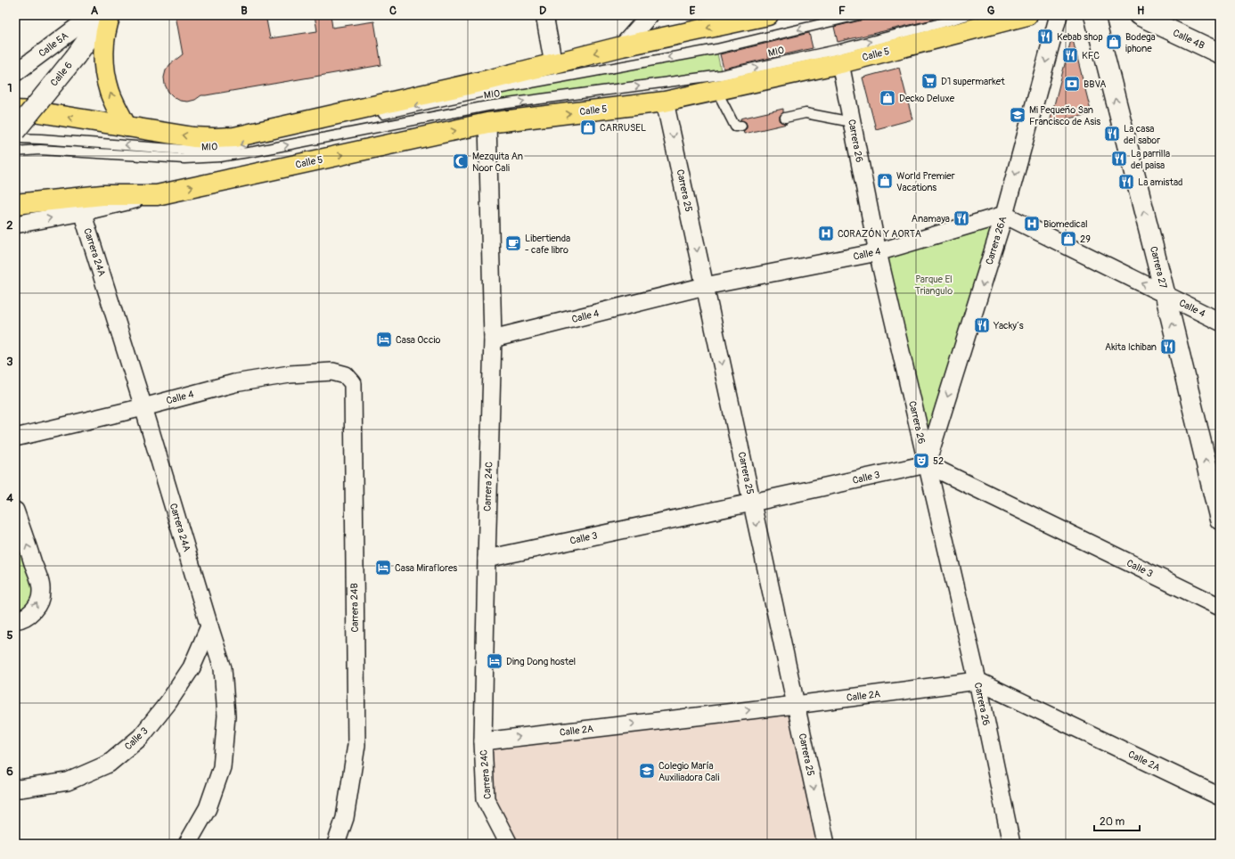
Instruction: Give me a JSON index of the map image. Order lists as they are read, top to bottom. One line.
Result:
{"streets":{"main road":["Calle 5"],"street":["Calle 4B","Calle 5A","Calle 6","Carrera 26","Carrera 25","Carrera 26A","Carrera 24A","Calle 4","Carrera 27","Calle 3","Carrera 24C","Carrera 24B","Calle 2A"],"lane":["MIO"]},"crossings":[["Calle 5","Carrera 26"],["Calle 5","Carrera 25"],["Calle 5","Carrera 24A"],["Calle 5","Carrera 24C"],["Carrera 26","Carrera 26A"],["Carrera 26","Calle 4"],["Carrera 26","Calle 3"],["Carrera 26","Calle 2A"],["Carrera 25","Calle 4"],["Carrera 25","Calle 3"],["Carrera 25","Calle 2A"],["Carrera 26A","Calle 4"],["Carrera 26A","Calle 3"],["Carrera 24A","Calle 4"],["Carrera 24A","Calle 3"],["Calle 4","Carrera 27"],["Calle 4","Carrera 24C"],["Calle 4","Carrera 24B"],["Calle 3","Carrera 24C"],["Carrera 24C","Calle 2A"]],"one_way":["Carrera 25","Carrera 26A","Carrera 27","Calle 2A"],"parks":["Parque El Triangulo"],"places":{"restaurant":["Kebab shop","KFC","La casa del sabor","La parrilla del paisa","La amistad","Anamaya","Yacky´s","Akita Ichiban"],"shop":["Bodega iphone","Decko Deluxe","CARRUSEL","World Premier Vacations","29"],"supermarket":["D1 supermarket"],"bank":["BBVA"],"school or university":["Mi Pequeño San Francisco de Asis","Colegio María Auxiliadora Cali"],"mosque":["Mezquita An Noor Cali"],"hospital":["Biomedical","CORAZÓN Y AORTA"],"cafe":["Libertienda - cafe libro"],"hotel":["Casa Occio","Casa Miraflores","Ding Dong hostel"],"theatre":["52"]},"scale_bar":"20 m","grid":{"columns":["A","B","C","D","E","F","G","H"],"rows":["1","2","3","4","5","6"]}}
